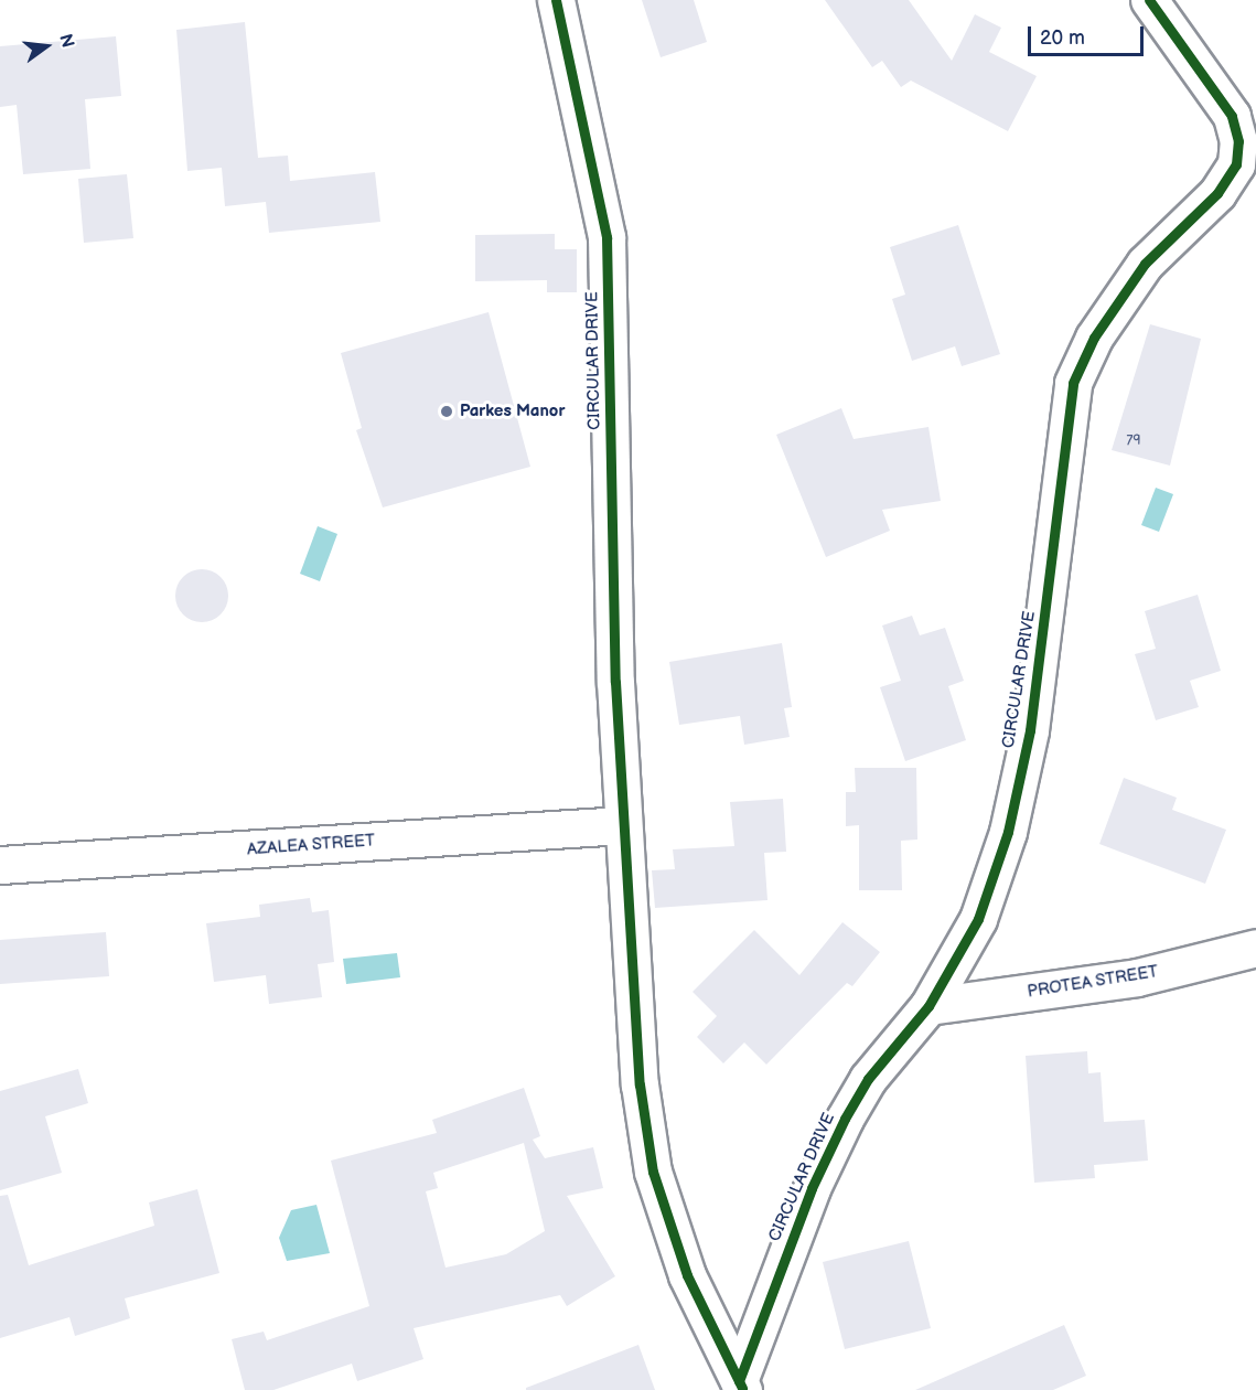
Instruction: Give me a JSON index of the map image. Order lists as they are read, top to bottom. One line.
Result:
{"streets":{"street":["CIRCULAR DRIVE","AZALEA STREET","PROTEA STREET"]},"crossings":[["CIRCULAR DRIVE","AZALEA STREET"],["CIRCULAR DRIVE","PROTEA STREET"]],"places":["Parkes Manor"],"house_numbers":["79"],"scale_bar":"20 m","north":"right"}
